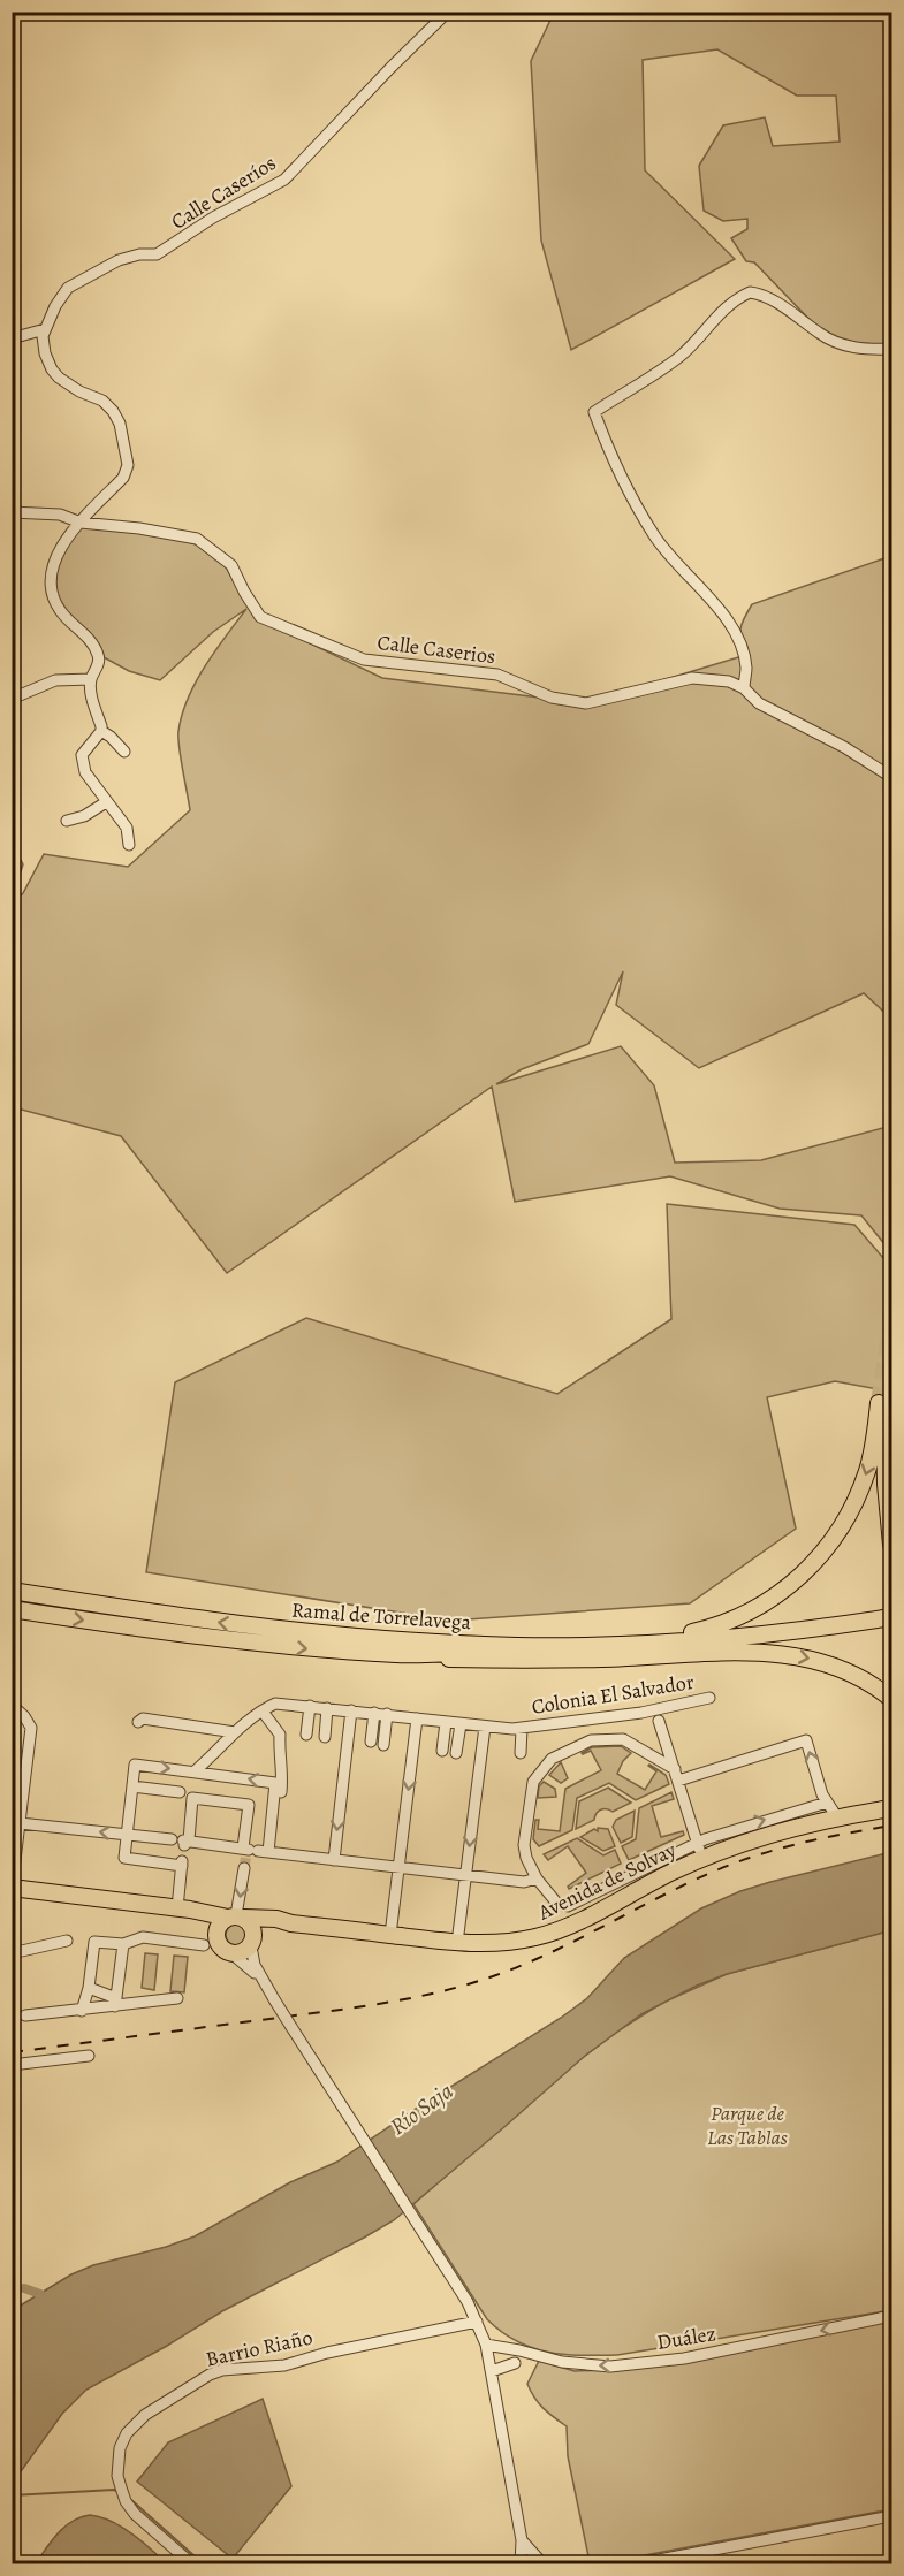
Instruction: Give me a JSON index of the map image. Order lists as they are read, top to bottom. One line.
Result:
{"streets":{"highway":["Ramal de Torrelavega","Avenida de Solvay"],"street":["Calle Caseríos","Calle Caserios","Colonia El Salvador","Duález","Barrio Riaño"]},"one_way":["Duález"],"water":["Río Saja"],"parks":["Parque de Las Tablas"]}
